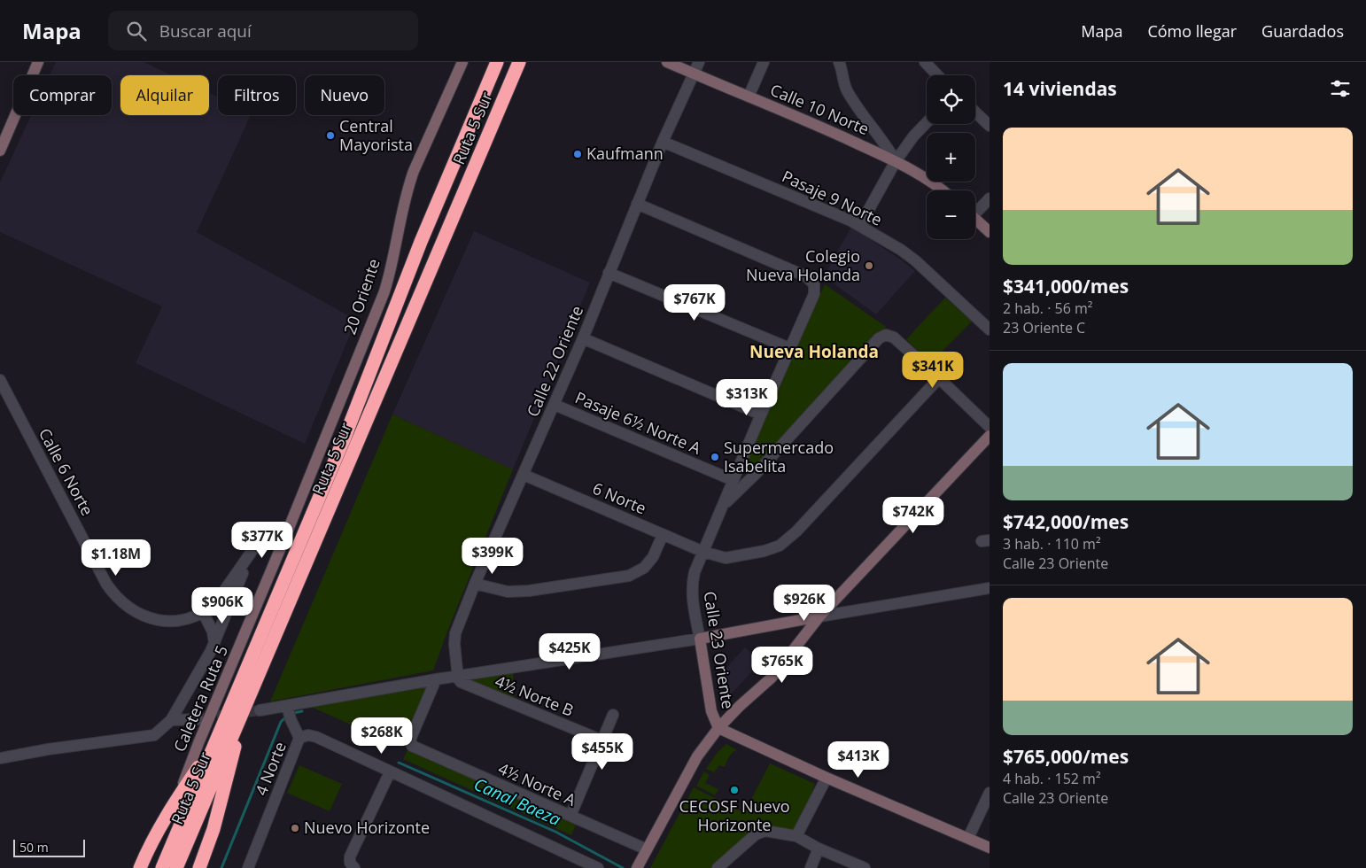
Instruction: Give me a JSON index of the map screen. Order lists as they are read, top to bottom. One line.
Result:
{"streets":{"highway":["Ruta 5 Sur"],"street":["Calle 10 Norte","Pasaje 9 Norte","20 Oriente","Calle 22 Oriente","Pasaje 6½ Norte A","Calle 6 Norte","6 Norte","Calle 23 Oriente","4½ Norte B","Caletera Ruta 5","4 Norte","4½ Norte A"]},"crossings":[["Calle 10 Norte","Calle 22 Oriente"],["Pasaje 9 Norte","Calle 22 Oriente"],["20 Oriente","Calle 6 Norte"],["20 Oriente","Caletera Ruta 5"],["Calle 22 Oriente","Pasaje 6½ Norte A"],["Calle 22 Oriente","6 Norte"],["Calle 22 Oriente","Calle 23 Oriente"],["Calle 22 Oriente","4½ Norte B"],["Pasaje 6½ Norte A","Calle 23 Oriente"],["Calle 6 Norte","Caletera Ruta 5"],["6 Norte","Calle 23 Oriente"],["Calle 23 Oriente","4½ Norte A"]],"districts":["Nueva Holanda"],"water":["Canal Baeza"],"places":["Central Mayorista","Kaufmann","Colegio Nueva Holanda","Supermercado Isabelita","CECOSF Nuevo Horizonte","Nuevo Horizonte"],"scale_bar":"50 m","page":{"header":"Mapa","search":"Buscar aquí","nav":["Mapa","Cómo llegar","Guardados"],"heading":"14 viviendas","map_buttons":["+","−"],"chip":["Comprar","Alquilar","Filtros","Nuevo"],"list":[{"name":"$341,000/mes","note":"2 hab. · 56 m² · 23 Oriente C"},{"name":"$742,000/mes","note":"3 hab. · 110 m² · Calle 23 Oriente"},{"name":"$765,000/mes","note":"4 hab. · 152 m² · Calle 23 Oriente"}],"price":["$767K","$341K","$313K","$742K","$377K","$399K","$1.18M","$926K","$906K","$425K","$765K","$268K","$455K","$413K"],"scale":"50 m"}}
